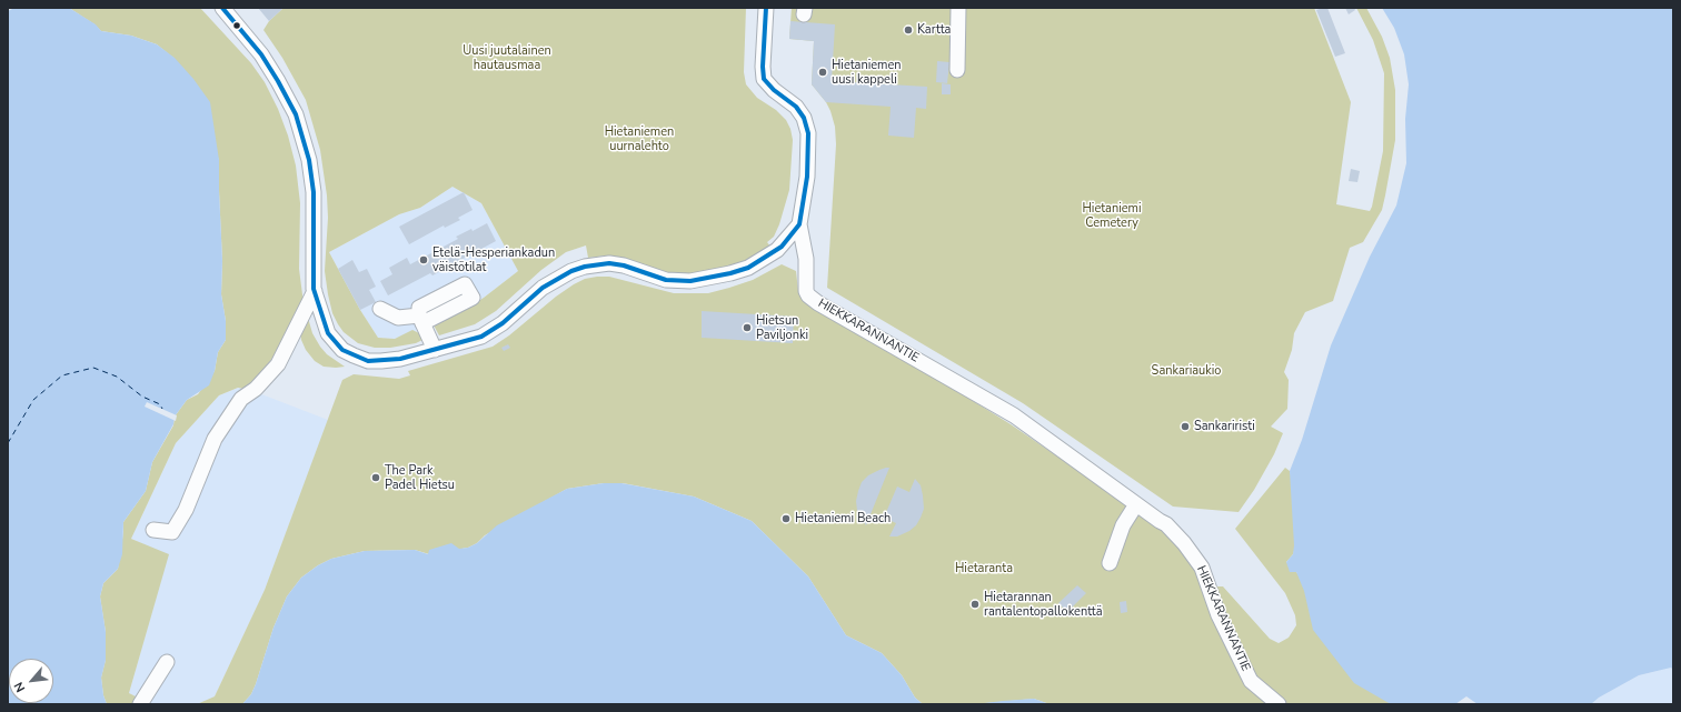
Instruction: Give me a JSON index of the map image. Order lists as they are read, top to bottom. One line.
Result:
{"streets":{"street":["HIEKKARANNANTIE"]},"parks":["Uusi juutalainen hautausmaa","Hietaniemen uurnalehto","Hietaniemi Cemetery","Sankariaukio","Hietaranta"],"places":["Kartta","Hietaniemen uusi kappeli","Etelä-Hesperiankadun väistötilat","Hietsun Paviljonki","Sankariristi","The Park Padel Hietsu","Hietaniemi Beach","Hietarannan rantalentopallokenttä"],"north":"bottom left"}
